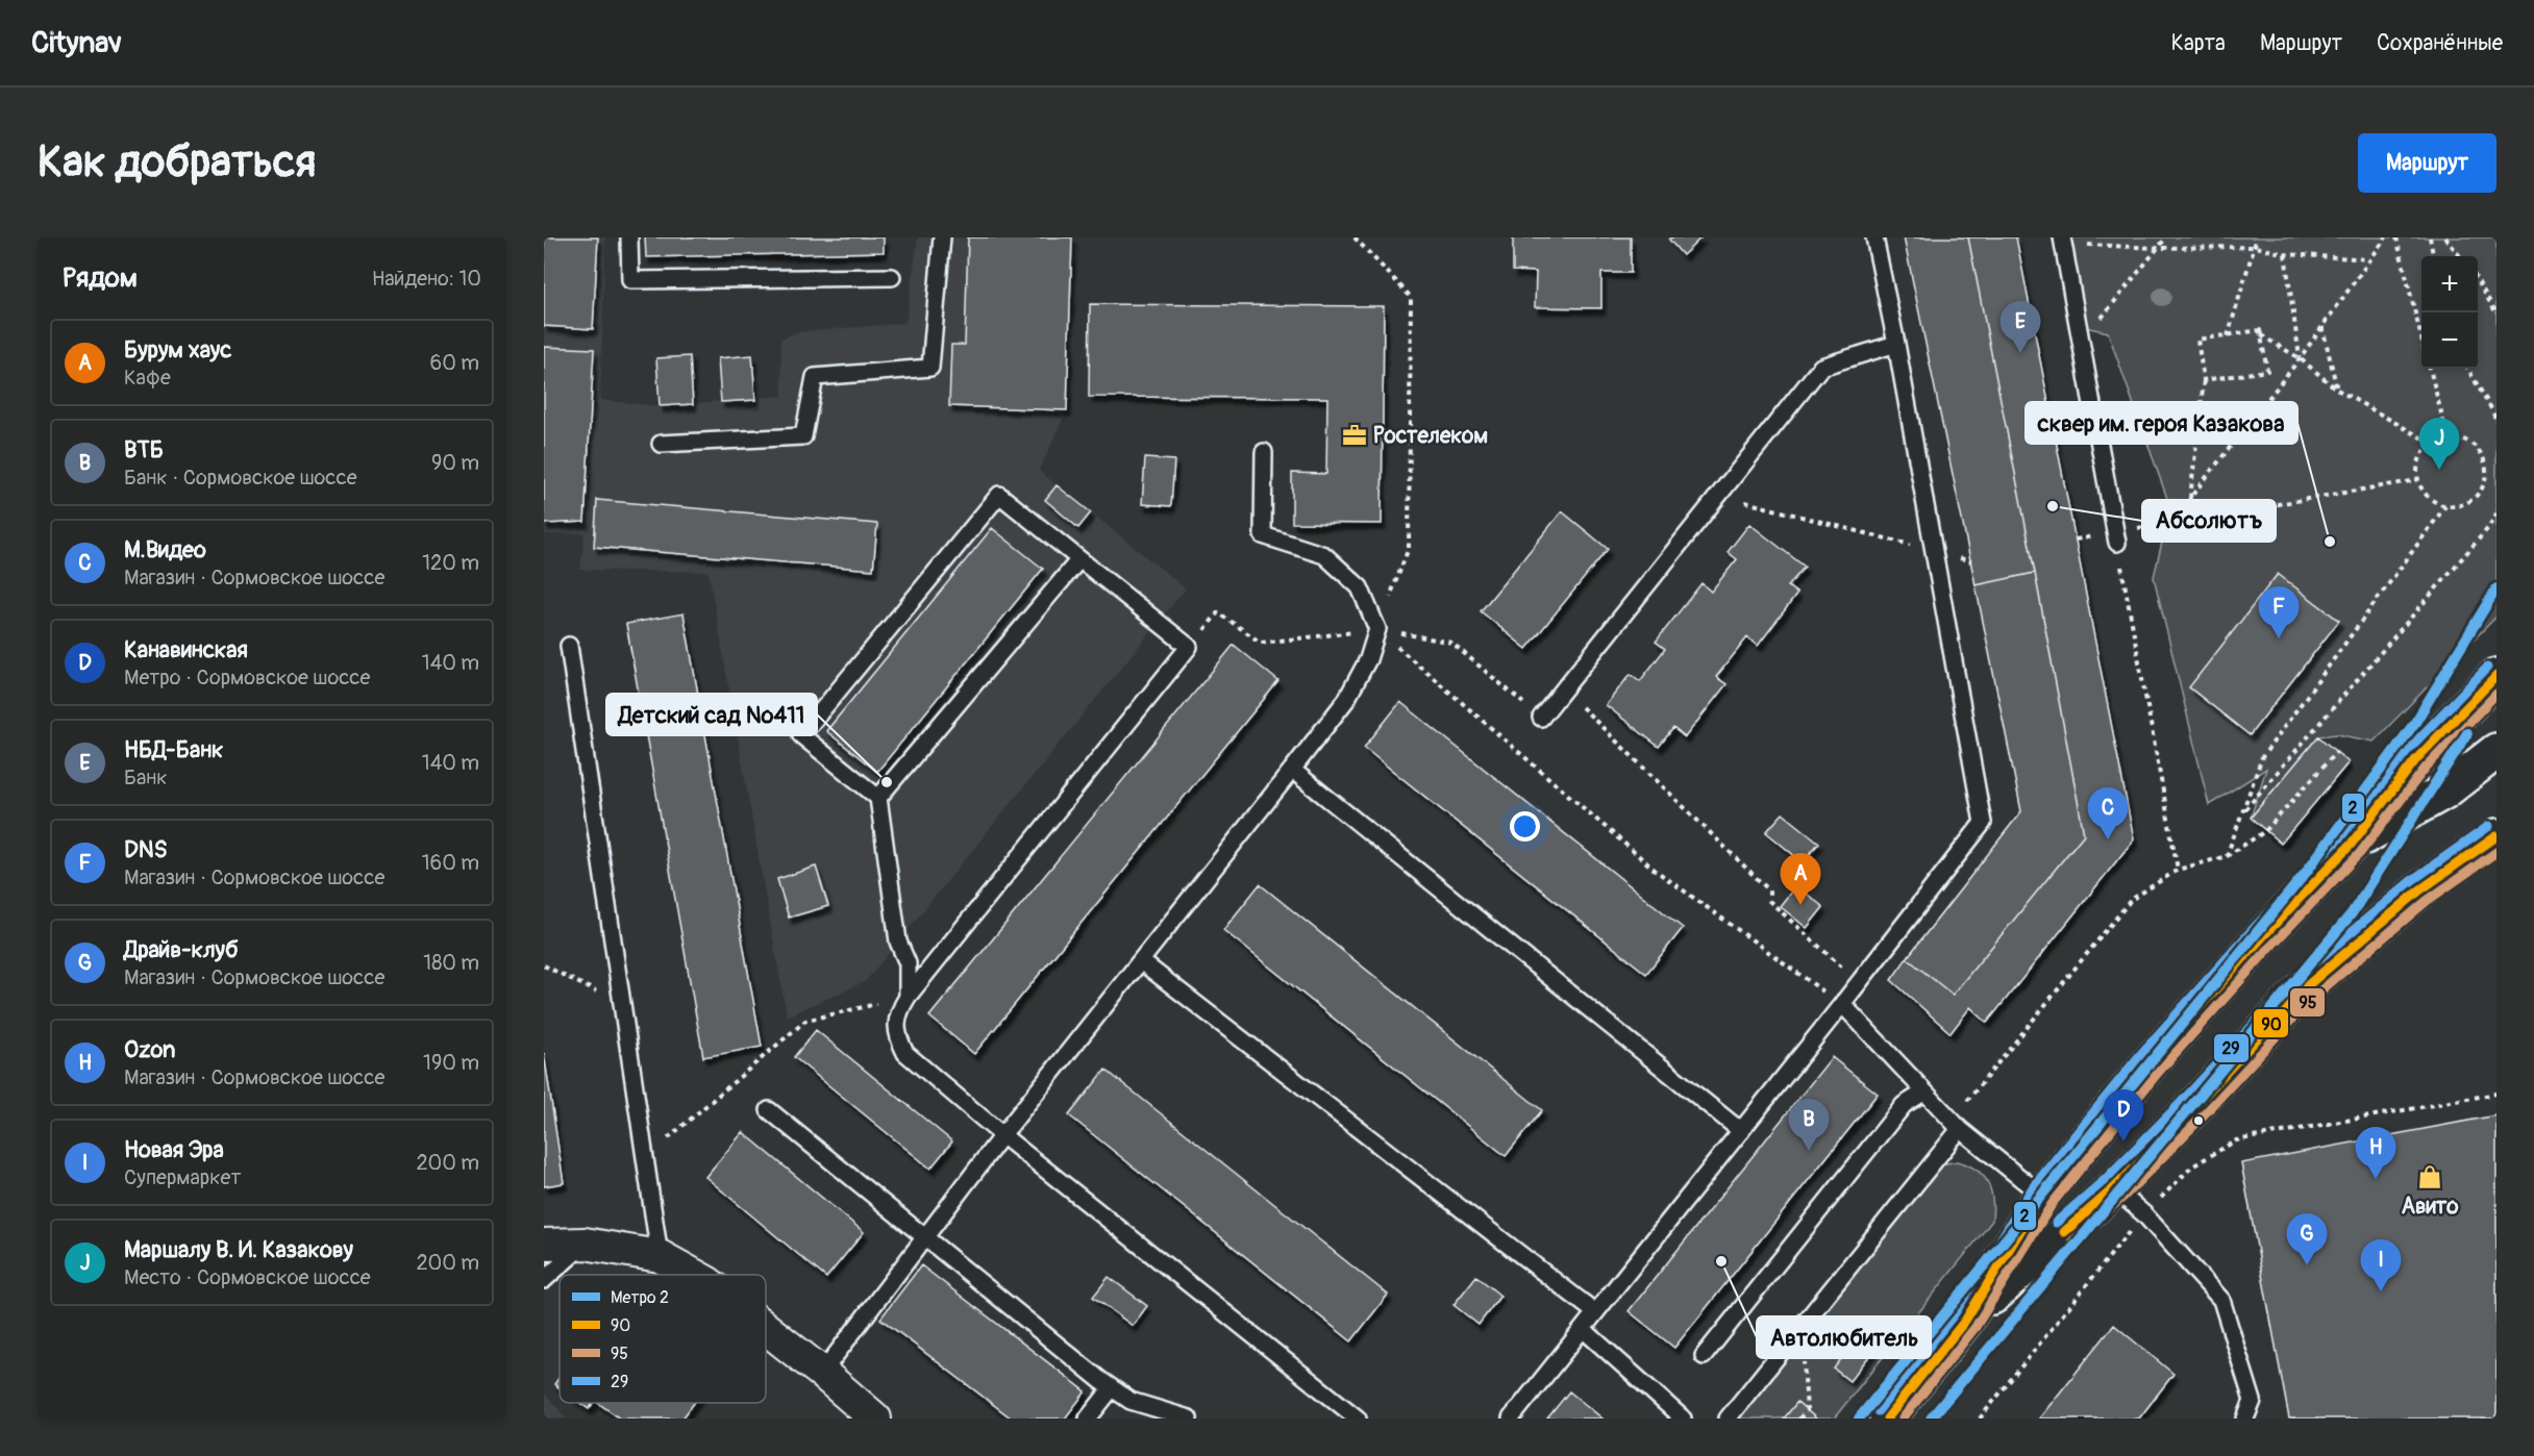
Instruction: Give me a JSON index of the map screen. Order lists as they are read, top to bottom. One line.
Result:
{"places":{"office":["Ростелеком"],"other":["Абсолютъ","сквер им. героя Казакова","Детский сад №411","Автолюбитель"],"shop":["Авито"]},"lines":["metro line 2","transit line 29","transit line 90","transit line 95"],"legend":["Метро 2","90","95","29"],"page":{"header":"Citynav","nav":["Карта","Маршрут","Сохранённые"],"buttons":"Маршрут","title":"Как добраться","heading":["Рядом","Найдено: 10"],"map_buttons":["+","−"],"pins":["E","J","F","C","A","D","B","H","G","I"],"list":[{"mark":"A","name":"Бурум хаус","note":"Кафе","value":"60 m"},{"mark":"B","name":"ВТБ","note":"Банк · Сормовское шоссе","value":"90 m"},{"mark":"C","name":"М.Видео","note":"Магазин · Сормовское шоссе","value":"120 m"},{"mark":"D","name":"Канавинская","note":"Метро · Сормовское шоссе","value":"140 m"},{"mark":"E","name":"НБД-Банк","note":"Банк","value":"140 m"},{"mark":"F","name":"DNS","note":"Магазин · Сормовское шоссе","value":"160 m"},{"mark":"G","name":"Драйв-клуб","note":"Магазин · Сормовское шоссе","value":"180 m"},{"mark":"H","name":"Ozon","note":"Магазин · Сормовское шоссе","value":"190 m"},{"mark":"I","name":"Новая Эра","note":"Супермаркет","value":"200 m"},{"mark":"J","name":"Маршалу В. И. Казакову","note":"Место · Сормовское шоссе","value":"200 m"}]}}
